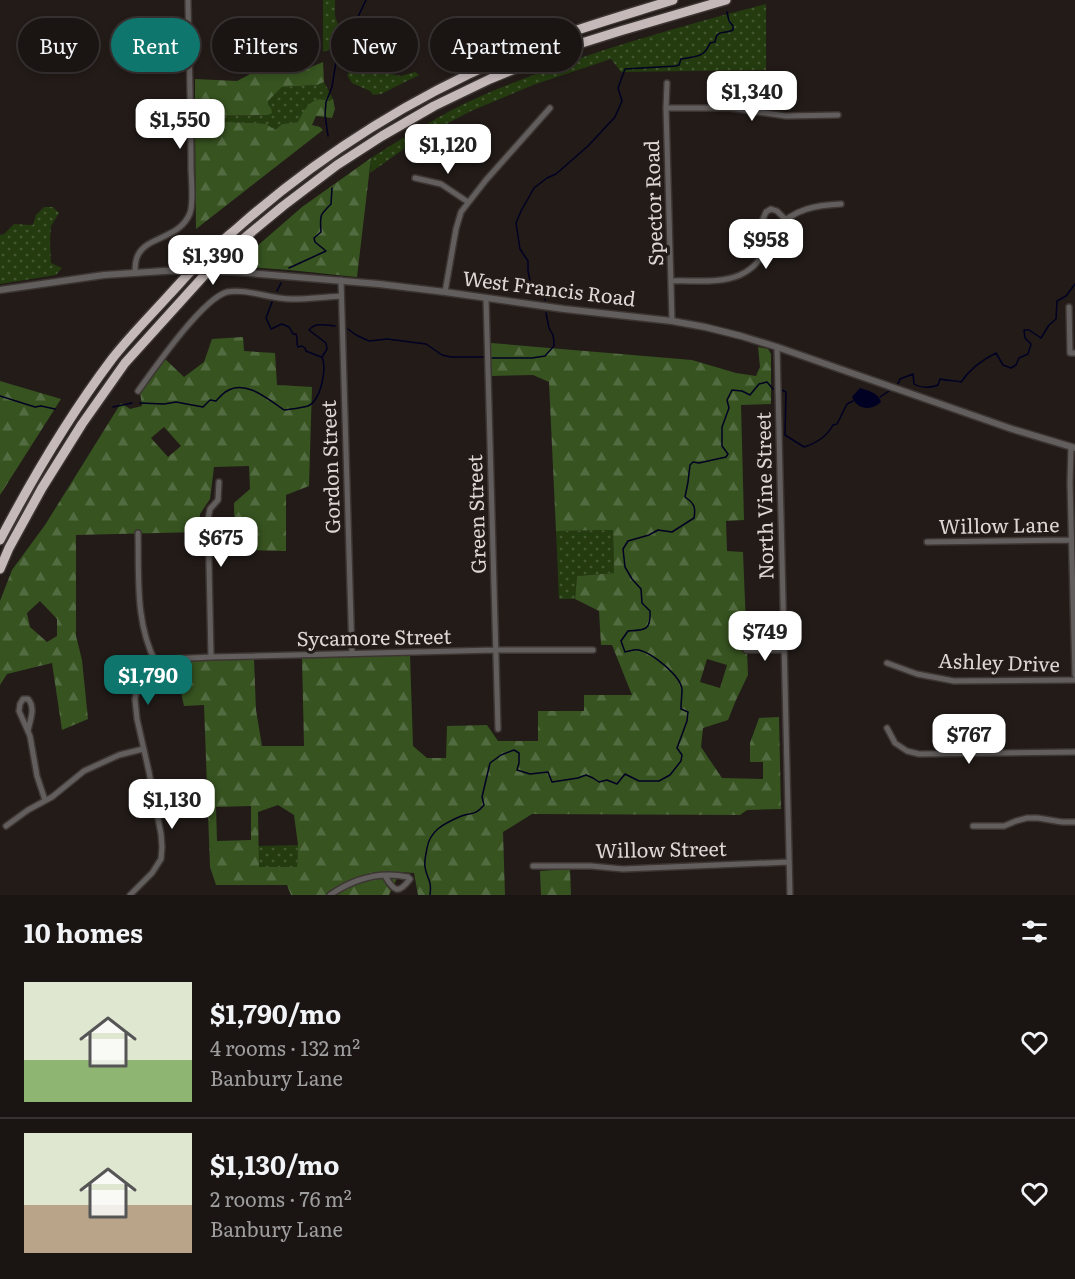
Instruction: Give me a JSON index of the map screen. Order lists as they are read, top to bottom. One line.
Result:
{"streets":{"street":["Spector Road","West Francis Road","Gordon Street","North Vine Street","Green Street","Willow Lane","Sycamore Street","Ashley Drive","Willow Street"]},"crossings":[["Spector Road","West Francis Road"],["West Francis Road","Gordon Street"],["West Francis Road","North Vine Street"],["West Francis Road","Green Street"],["Gordon Street","Sycamore Street"],["North Vine Street","Willow Street"],["Green Street","Sycamore Street"]],"page":{"chip":["Buy","Rent","Filters","New","Apartment"],"price":["$1,340","$1,550","$1,120","$958","$1,390","$675","$749","$1,790","$767","$1,130"],"heading":"10 homes","list":[{"name":"$1,790/mo","note":"4 rooms · 132 m² · Banbury Lane"},{"name":"$1,130/mo","note":"2 rooms · 76 m² · Banbury Lane"}]}}
